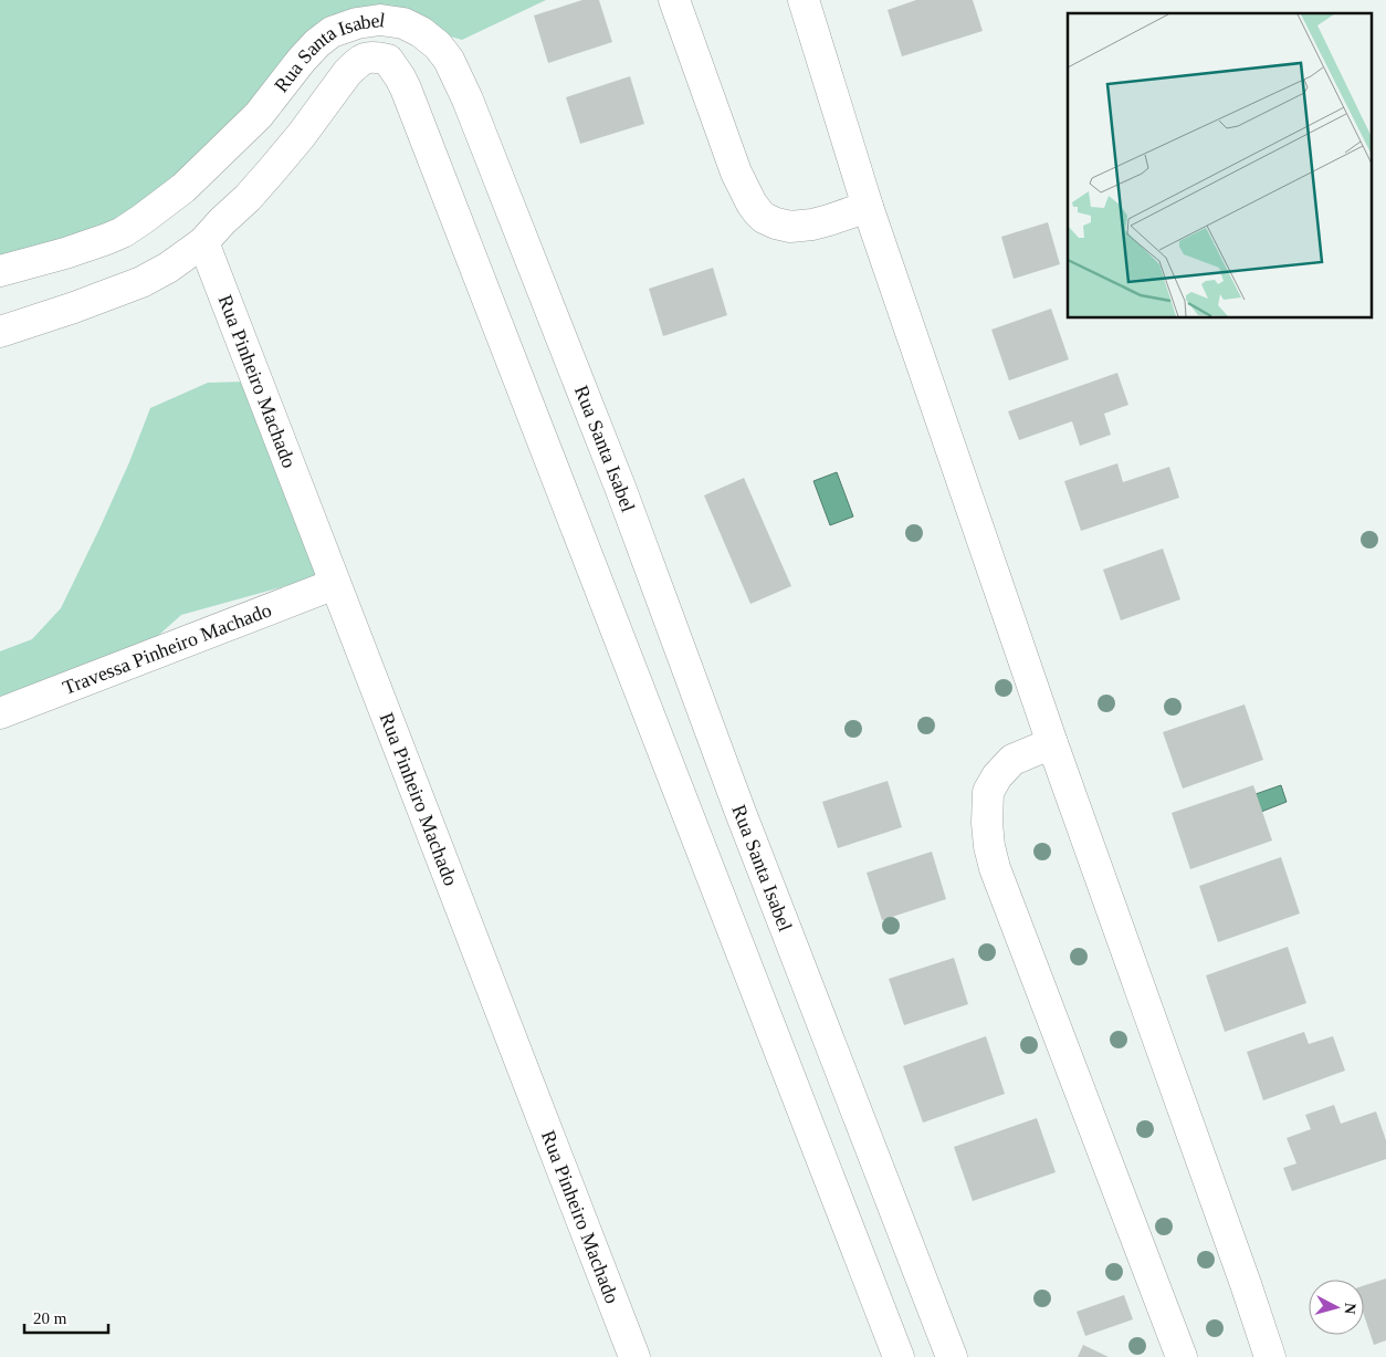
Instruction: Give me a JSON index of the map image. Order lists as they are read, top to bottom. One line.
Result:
{"streets":{"street":["Rua Santa Isabel","Rua Pinheiro Machado","Travessa Pinheiro Machado"]},"crossings":[["Rua Santa Isabel","Rua Pinheiro Machado"],["Rua Pinheiro Machado","Travessa Pinheiro Machado"]],"scale_bar":"20 m","north":"right"}
